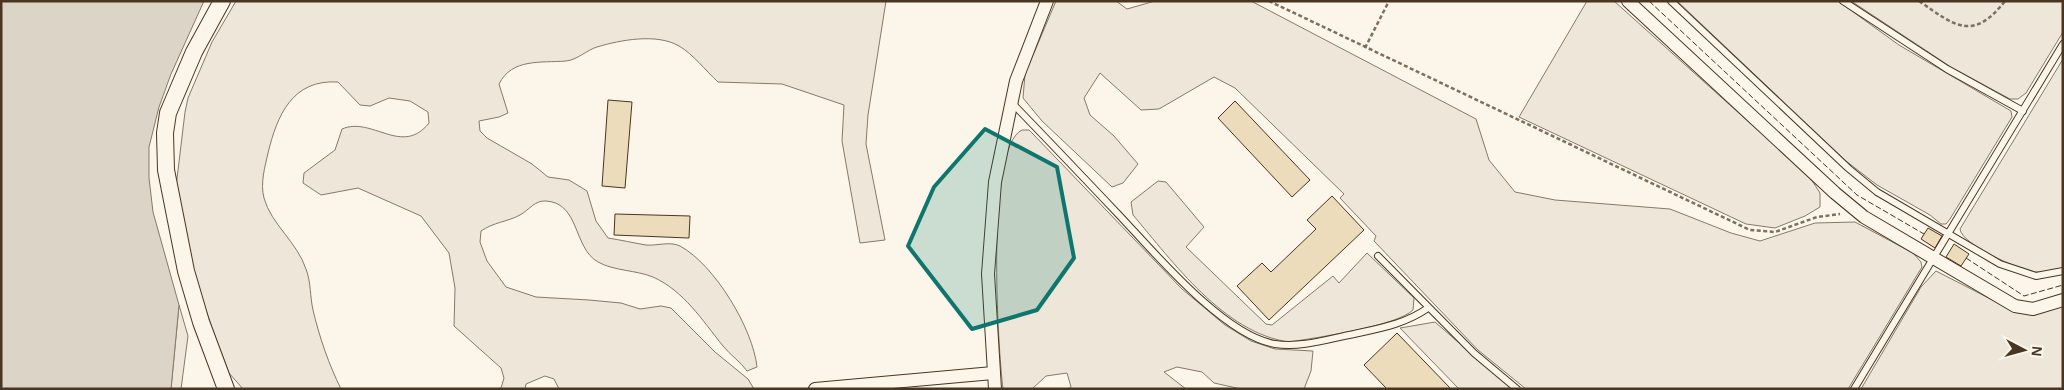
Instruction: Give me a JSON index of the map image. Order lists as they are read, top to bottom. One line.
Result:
{"north":"right"}
